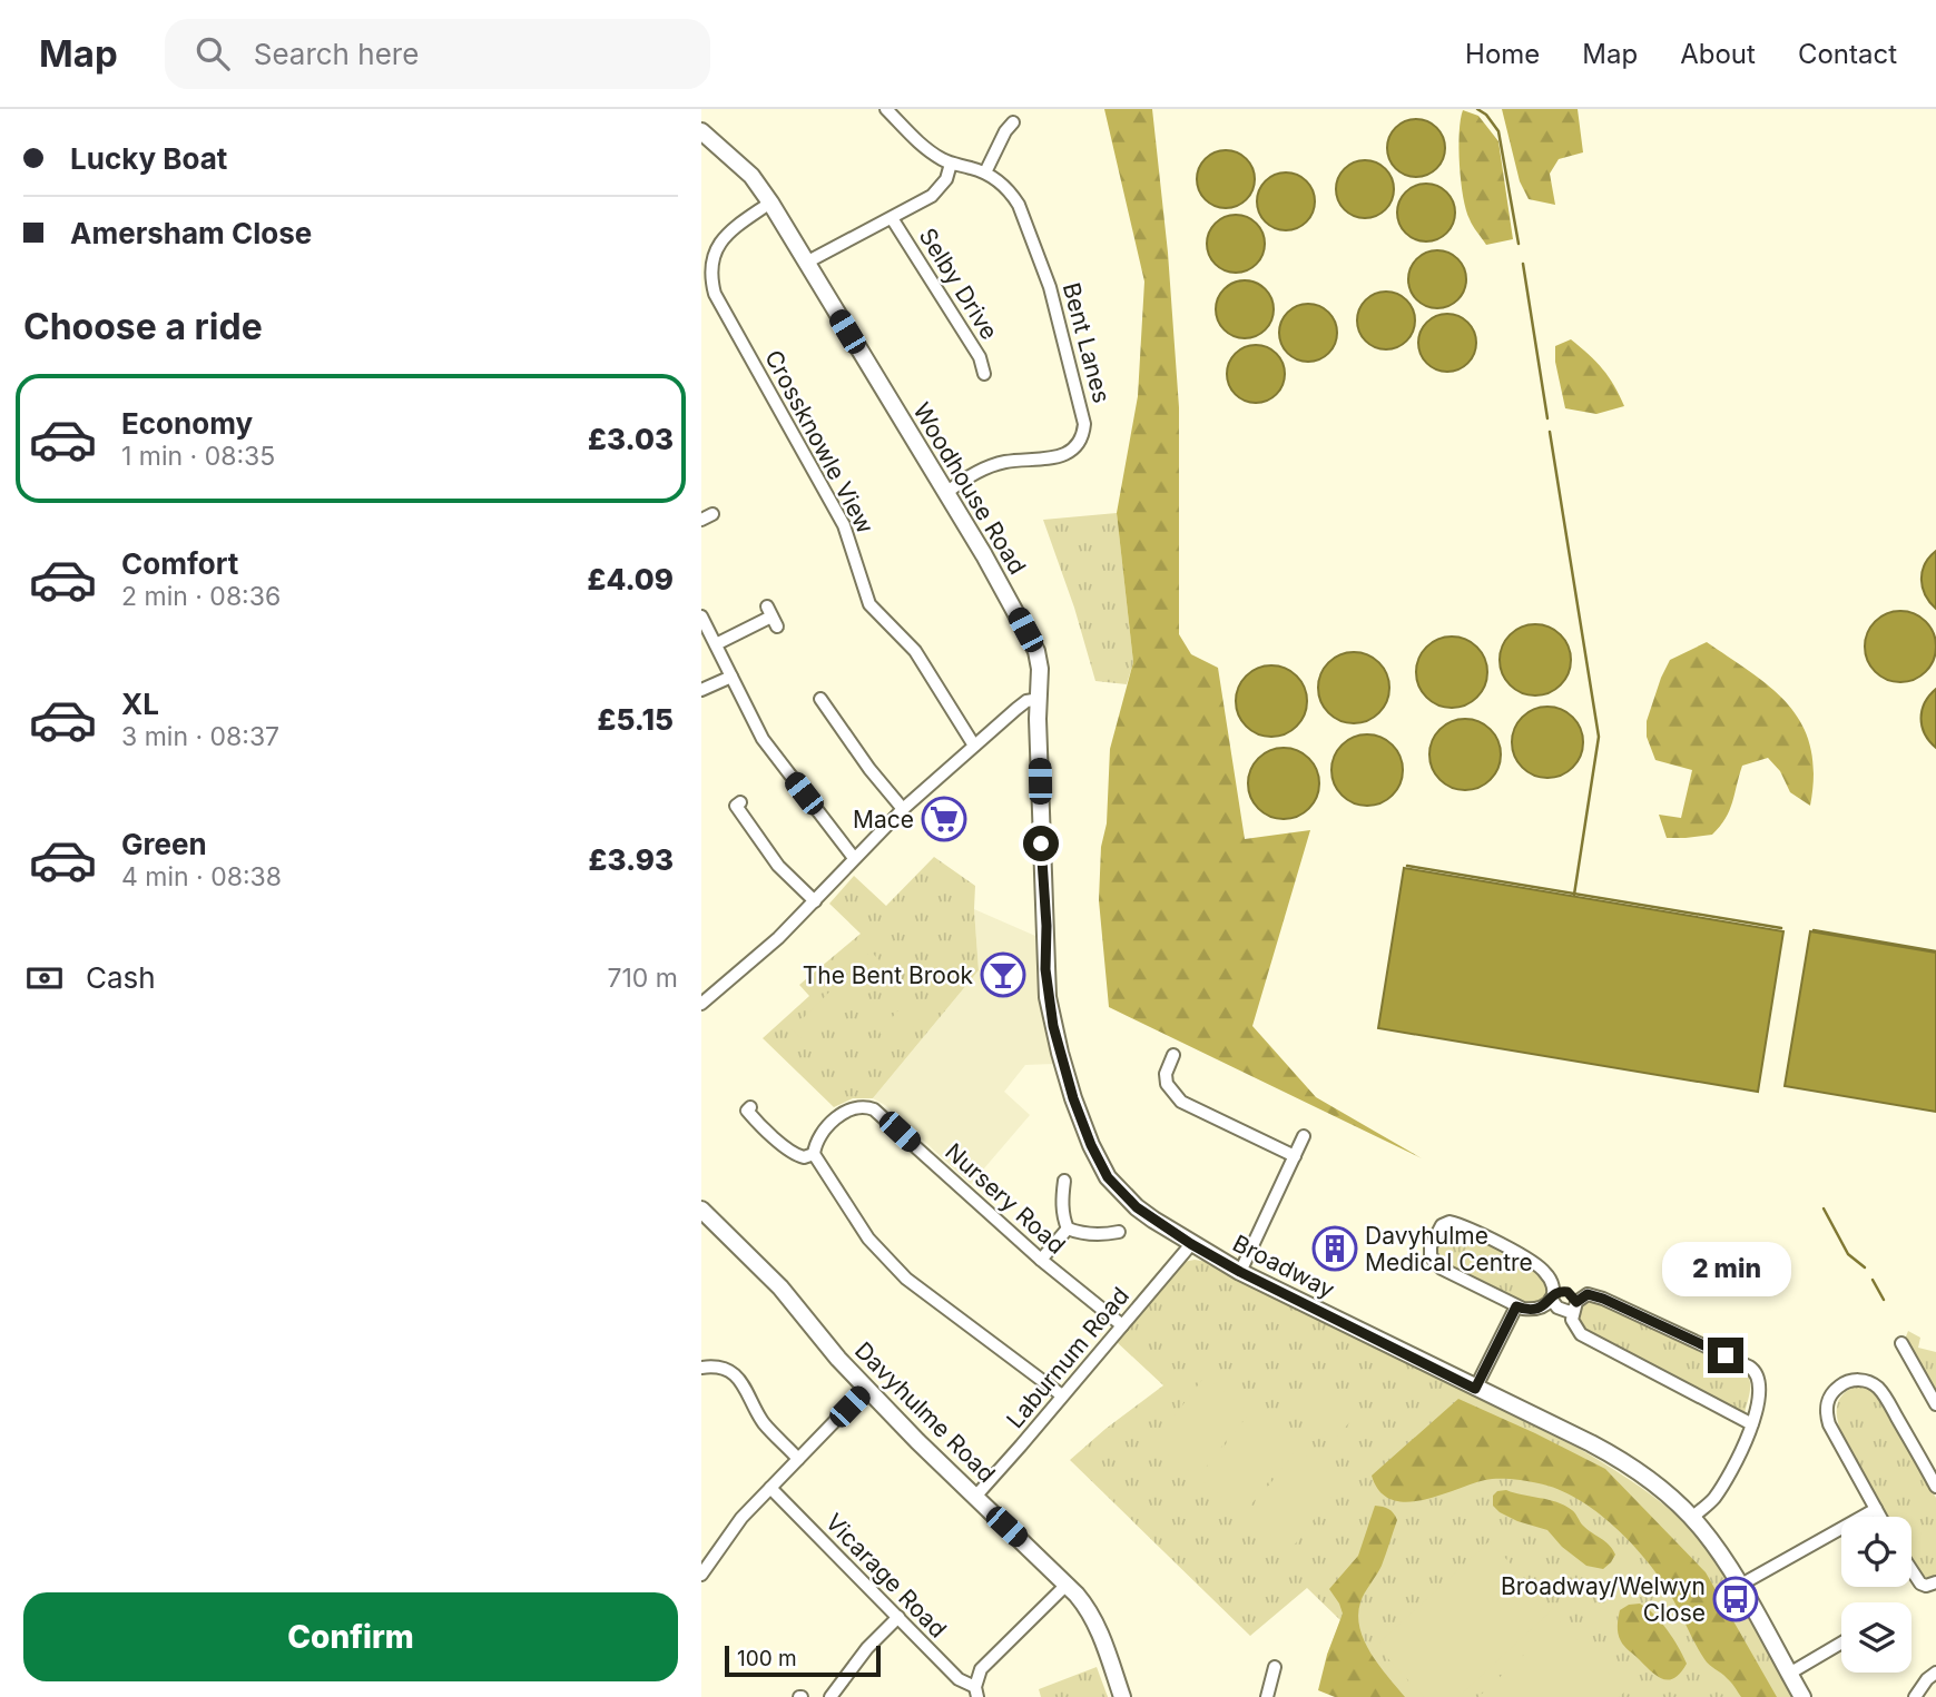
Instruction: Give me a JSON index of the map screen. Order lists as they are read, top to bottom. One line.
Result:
{"streets":{"street":["Selby Drive","Bent Lanes","Crossknowle View","Woodhouse Road","Nursery Road","Broadway","Laburnum Road","Davyhulme Road","Vicarage Road"]},"crossings":[["Selby Drive","Bent Lanes"],["Selby Drive","Woodhouse Road"],["Bent Lanes","Woodhouse Road"],["Crossknowle View","Woodhouse Road"],["Woodhouse Road","Broadway"],["Nursery Road","Laburnum Road"],["Broadway","Laburnum Road"],["Laburnum Road","Davyhulme Road"]],"places":{"supermarket":["Mace"],"bar":["The Bent Brook"],"building":["Davyhulme Medical Centre"],"bus stop":["Broadway/Welwyn Close"]},"scale_bar":"100 m","page":{"header":"Map","search":"Search here","nav":["Home","Map","About","Contact"],"banner":["Lucky Boat","Amersham Close"],"heading":"Choose a ride","list":[{"name":"Economy","note":"1 min · 08:35","value":"£3.03"},{"name":"Comfort","note":"2 min · 08:36","value":"£4.09"},{"name":"XL","note":"3 min · 08:37","value":"£5.15"},{"name":"Green","note":"4 min · 08:38","value":"£3.93"}],"pay":["Cash","710 m"],"bubble":"2 min","buttons":"Confirm","scale":"100 m"}}
